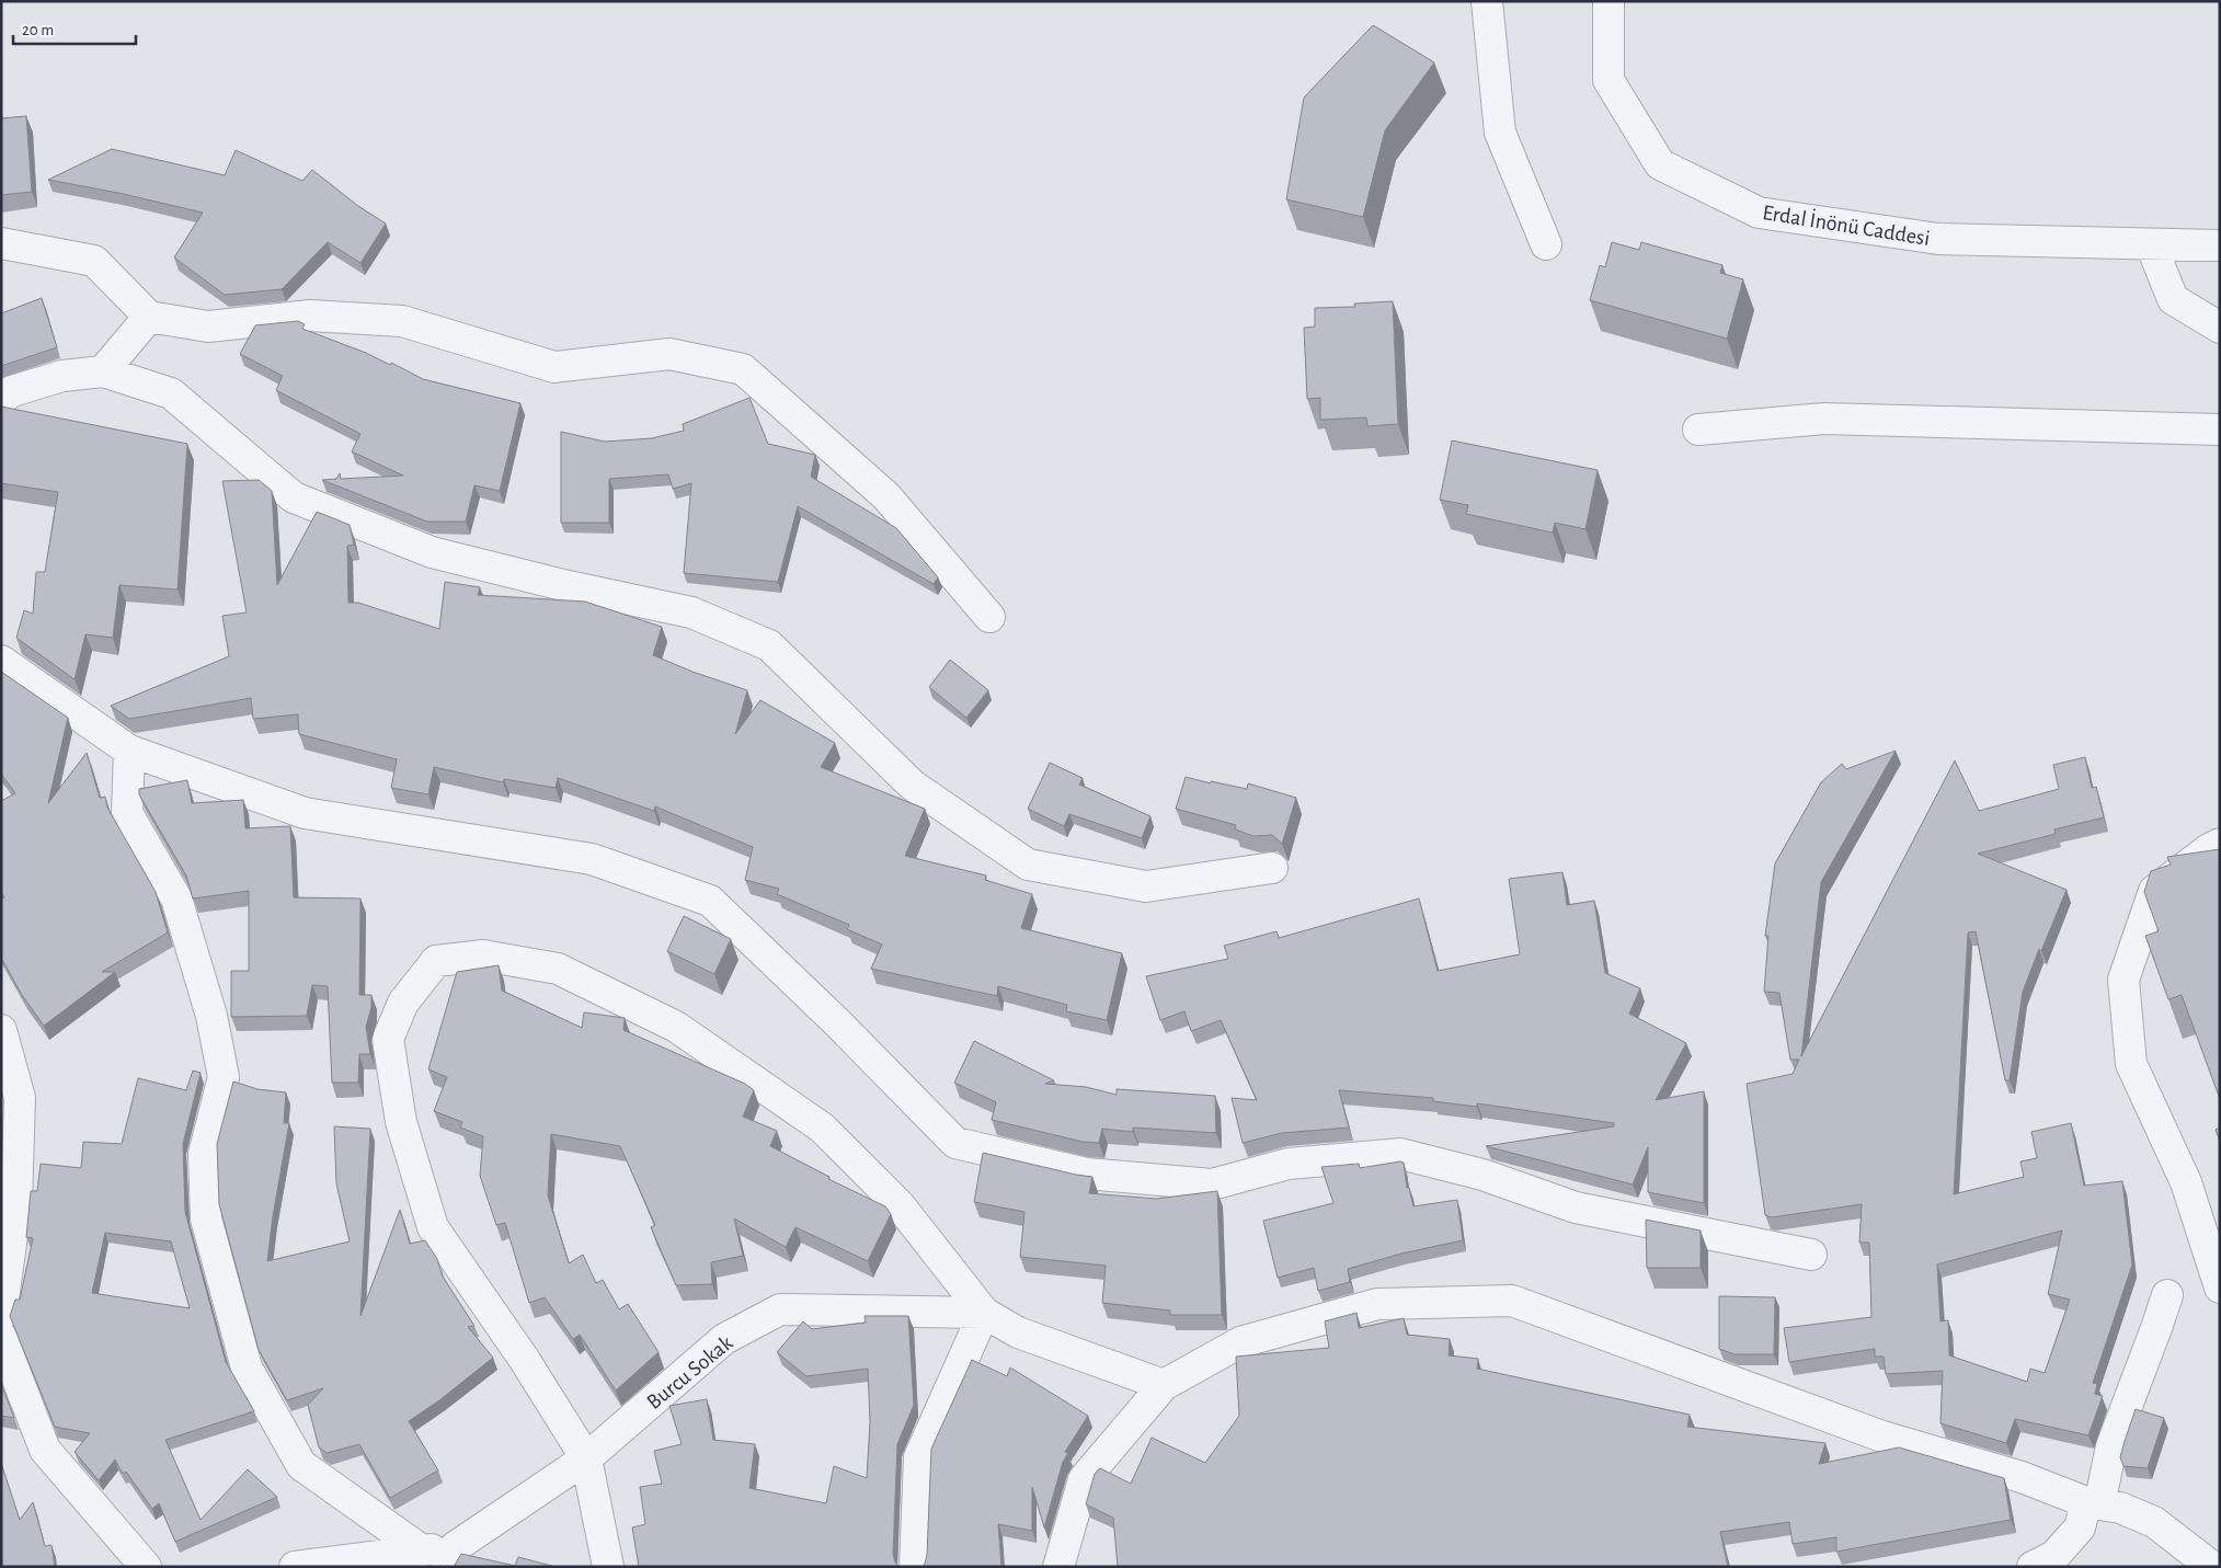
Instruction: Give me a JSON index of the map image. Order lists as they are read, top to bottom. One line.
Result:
{"streets":{"street":["Erdal İnönü Caddesi","Burcu Sokak"]},"scale_bar":"20 m"}
